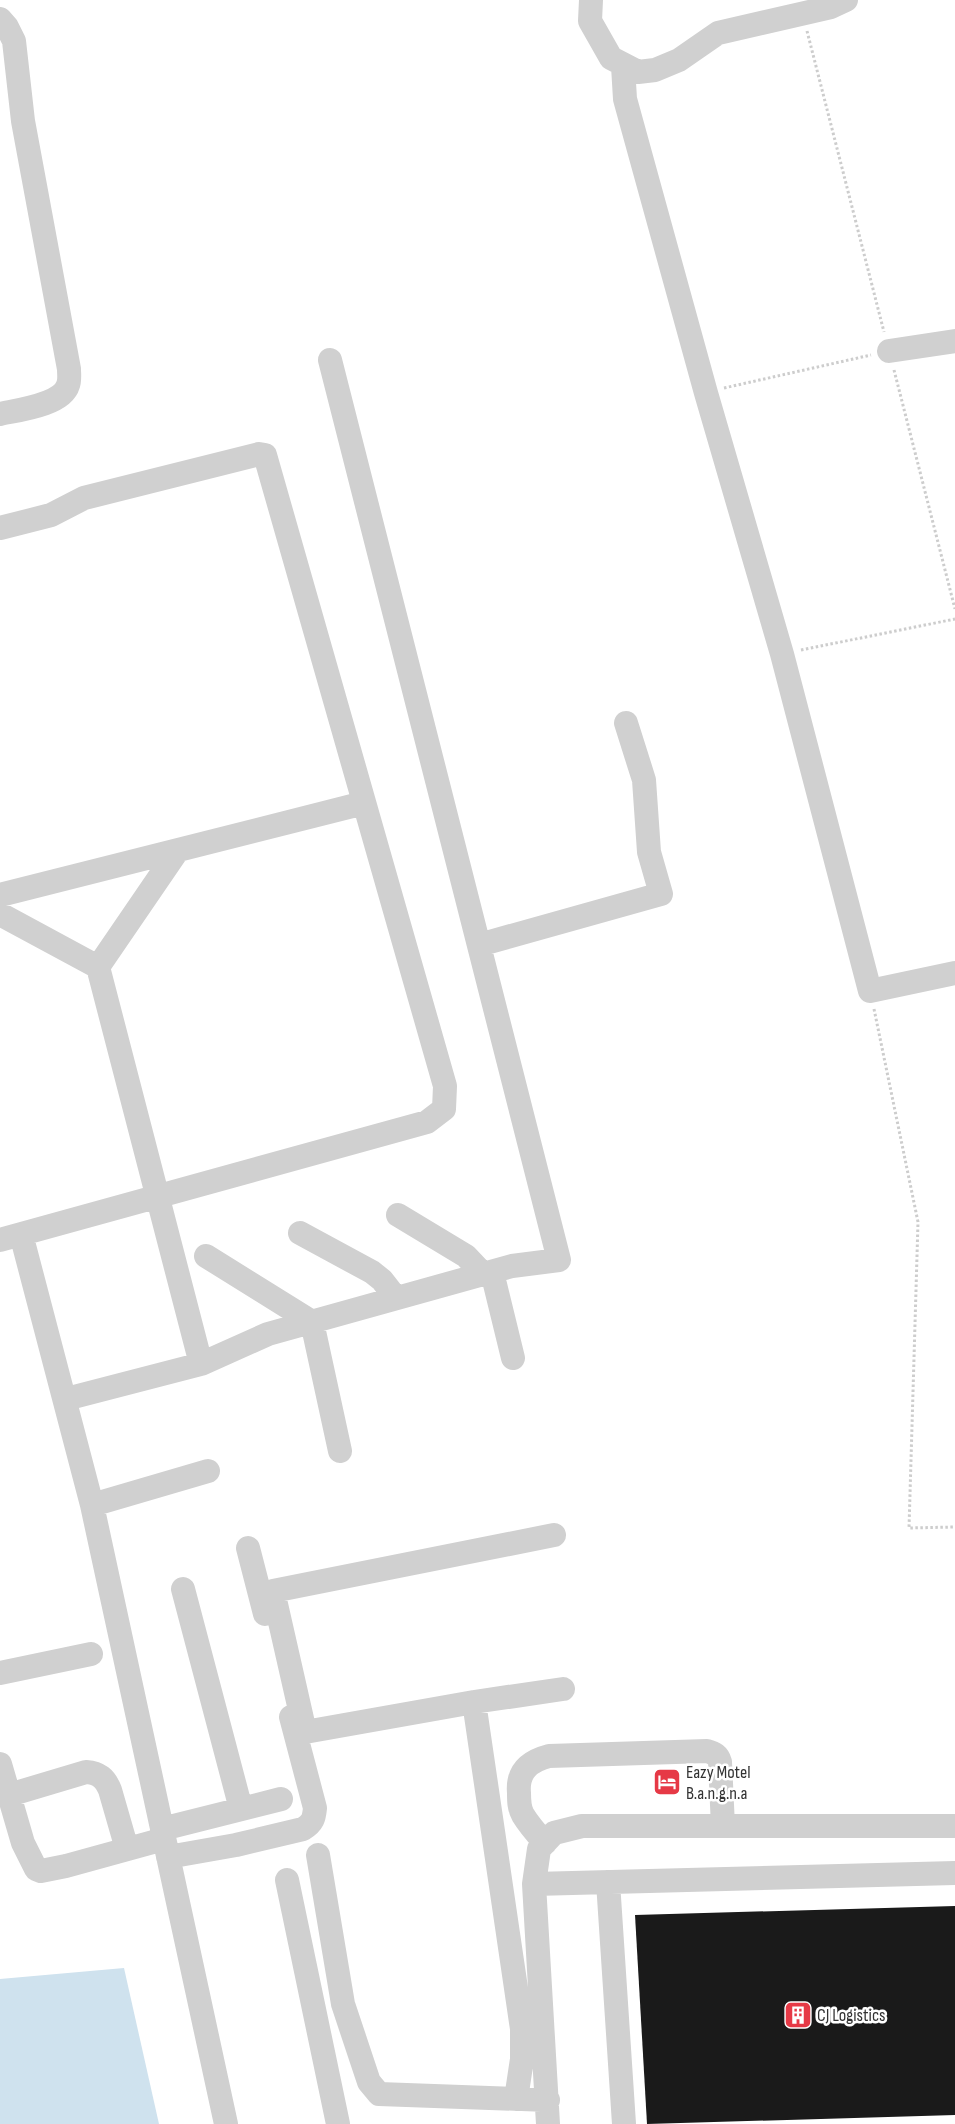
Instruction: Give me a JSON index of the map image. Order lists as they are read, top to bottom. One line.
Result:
{"places":{"hotel":["Eazy Motel B.a.n.g.n.a"],"building":["CJ Logistics"]}}
